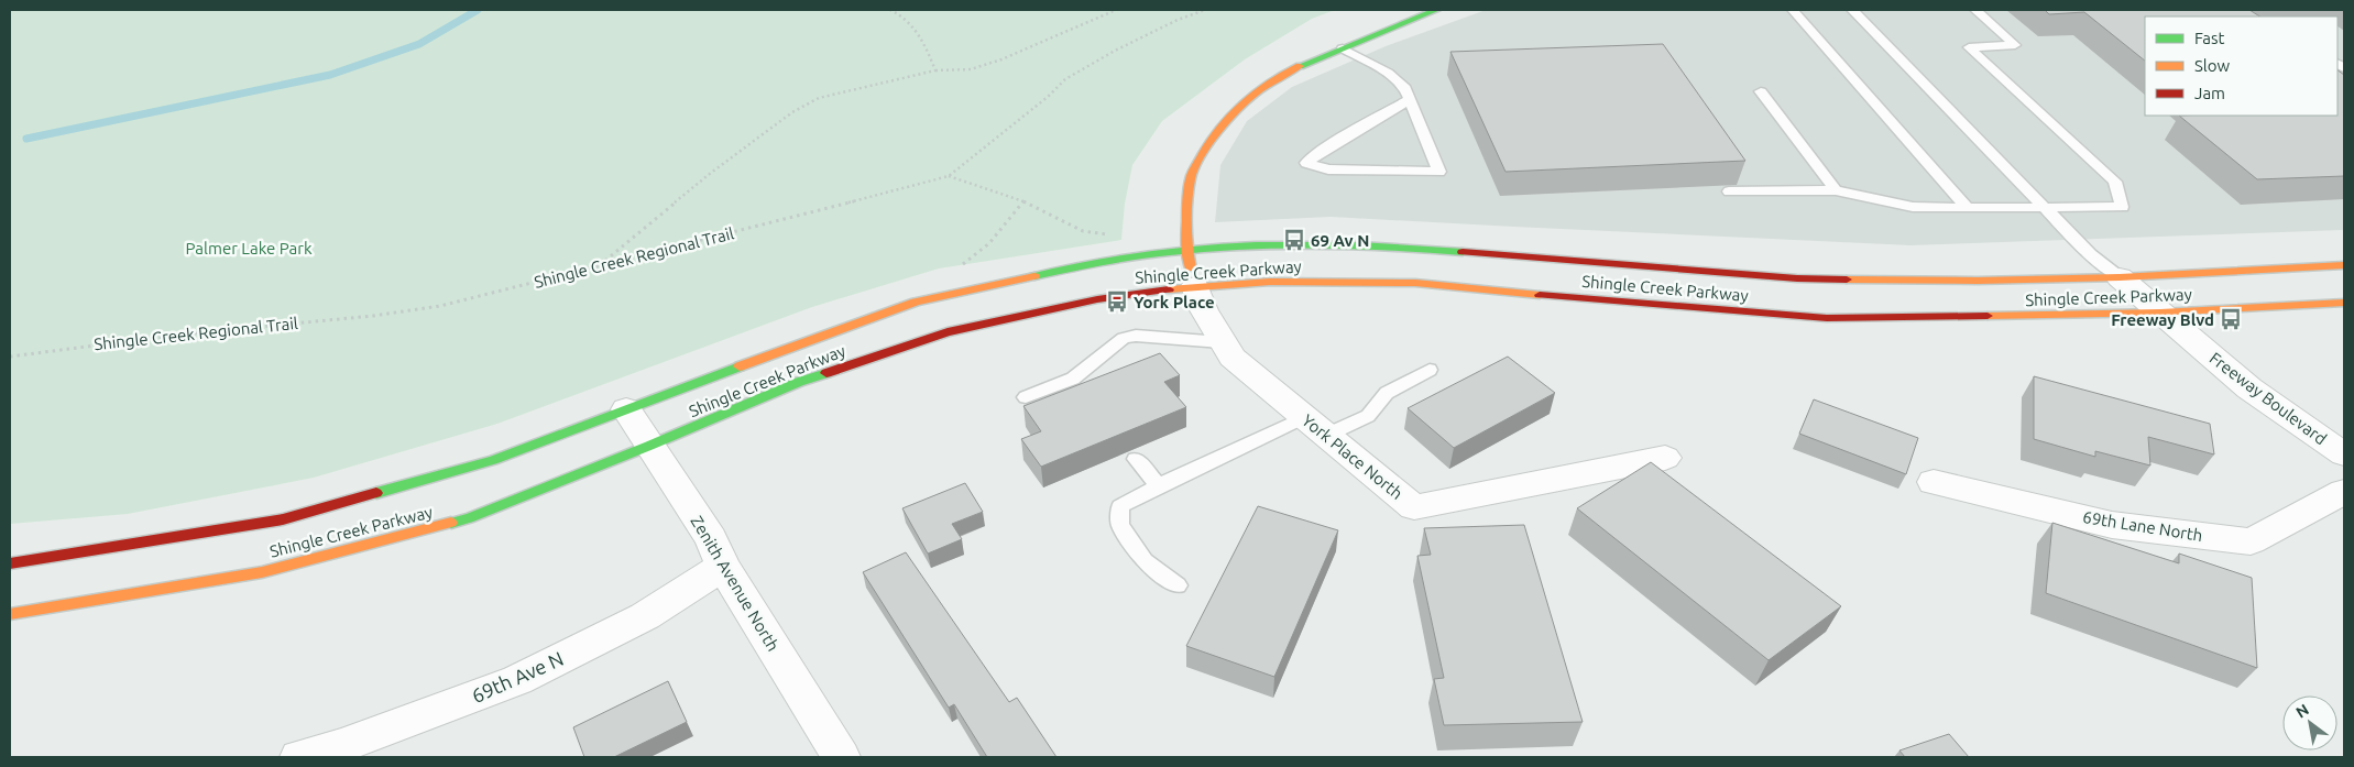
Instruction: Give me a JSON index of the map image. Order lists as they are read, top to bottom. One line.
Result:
{"streets":{"street":["Shingle Creek Parkway","Freeway Boulevard","York Place North","69th Lane North","Zenith Avenue North","69th Ave N"],"path":["Shingle Creek Regional Trail"]},"crossings":[["Shingle Creek Parkway","Freeway Boulevard"],["Shingle Creek Parkway","York Place North"],["Shingle Creek Parkway","Zenith Avenue North"],["Zenith Avenue North","69th Ave N"]],"parks":["Palmer Lake Park"],"places":{"bus stop":["69 Av N","York Place","Freeway Blvd"]},"legend":["Fast","Slow","Jam"],"north":"top left"}
